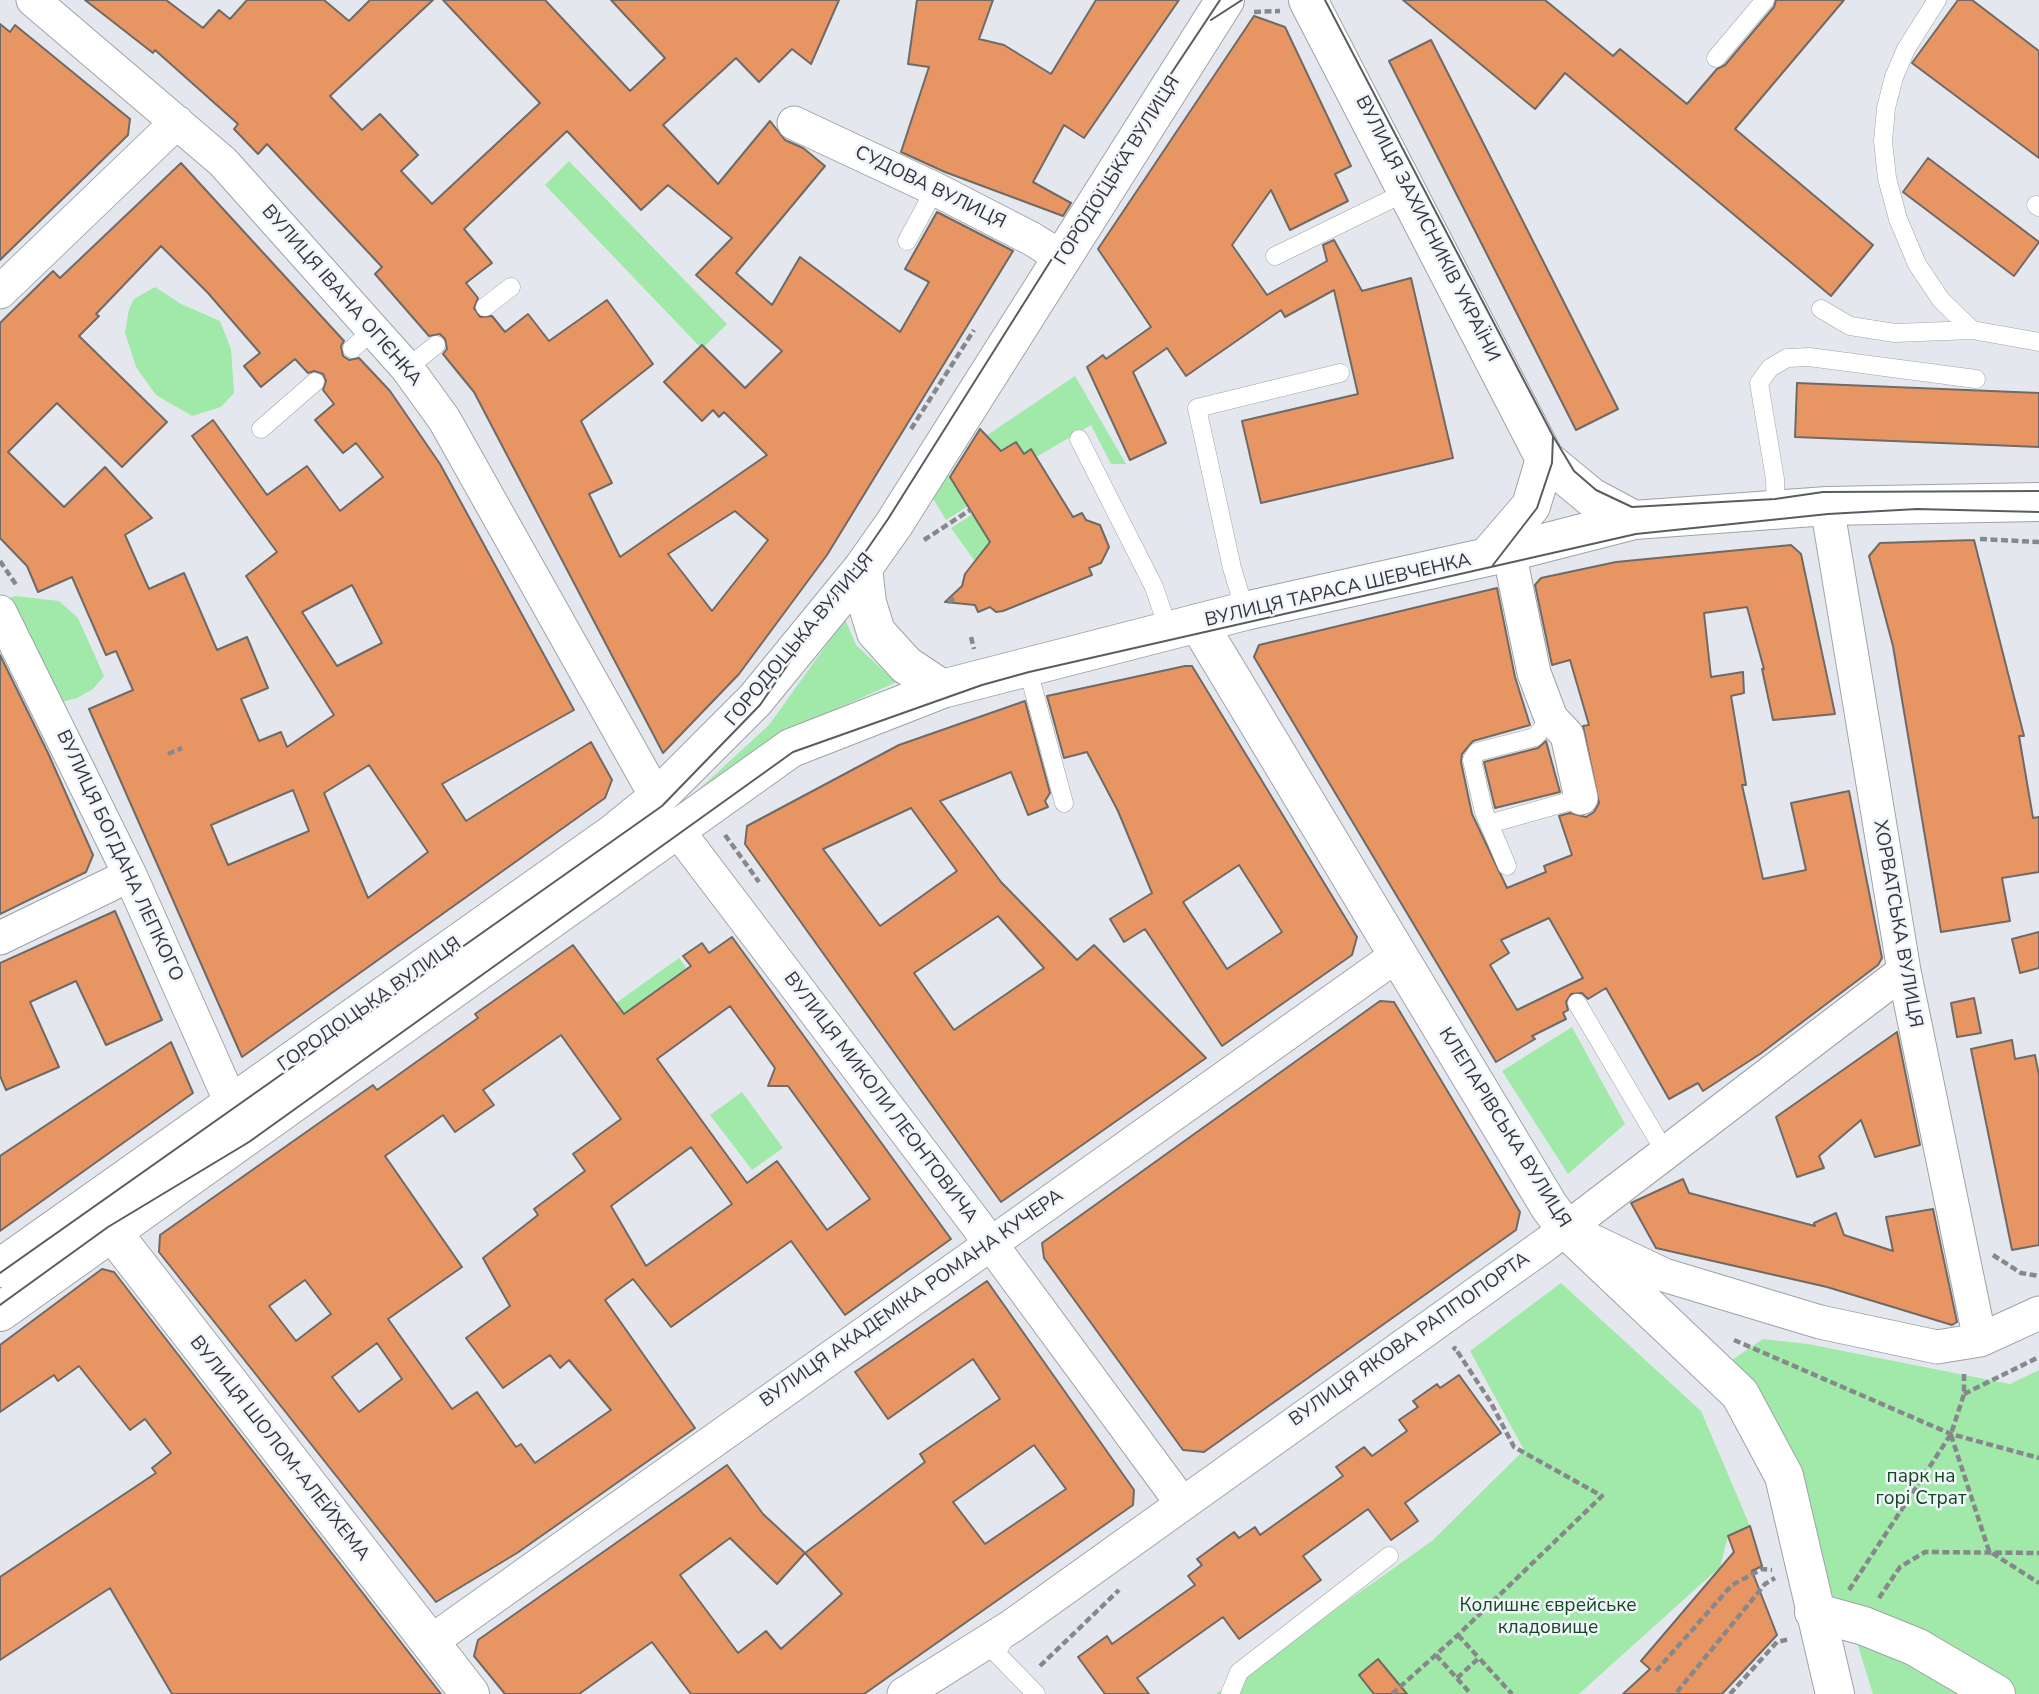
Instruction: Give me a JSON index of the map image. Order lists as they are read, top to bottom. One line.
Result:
{"streets":{"main road":["ГОРОДОЦЬКА ВУЛИЦЯ","ВУЛИЦЯ ЗАХИСНИКІВ УКРАЇНИ","ВУЛИЦЯ ТАРАСА ШЕВЧЕНКА","КЛЕПАРІВСЬКА ВУЛИЦЯ","ВУЛИЦЯ ШОЛОМ-АЛЕЙХЕМА"],"street":["СУДОВА ВУЛИЦЯ","ВУЛИЦЯ ІВАНА ОГІЄНКА","ВУЛИЦЯ БОГДАНА ЛЕПКОГО","ХОРВАТСЬКА ВУЛИЦЯ","ВУЛИЦЯ МИКОЛИ ЛЕОНТОВИЧА","ВУЛИЦЯ АКАДЕМІКА РОМАНА КУЧЕРА","ВУЛИЦЯ ЯКОВА РАППОПОРТА"]},"crossings":[["ГОРОДОЦЬКА ВУЛИЦЯ","СУДОВА ВУЛИЦЯ"],["ГОРОДОЦЬКА ВУЛИЦЯ","ВУЛИЦЯ ІВАНА ОГІЄНКА"],["ГОРОДОЦЬКА ВУЛИЦЯ","ВУЛИЦЯ ТАРАСА ШЕВЧЕНКА"],["ГОРОДОЦЬКА ВУЛИЦЯ","ВУЛИЦЯ БОГДАНА ЛЕПКОГО"],["ГОРОДОЦЬКА ВУЛИЦЯ","ВУЛИЦЯ МИКОЛИ ЛЕОНТОВИЧА"],["ГОРОДОЦЬКА ВУЛИЦЯ","ВУЛИЦЯ ШОЛОМ-АЛЕЙХЕМА"],["ВУЛИЦЯ ЗАХИСНИКІВ УКРАЇНИ","ВУЛИЦЯ ТАРАСА ШЕВЧЕНКА"],["ВУЛИЦЯ ТАРАСА ШЕВЧЕНКА","ХОРВАТСЬКА ВУЛИЦЯ"],["ВУЛИЦЯ ТАРАСА ШЕВЧЕНКА","ВУЛИЦЯ МИКОЛИ ЛЕОНТОВИЧА"],["ВУЛИЦЯ ТАРАСА ШЕВЧЕНКА","КЛЕПАРІВСЬКА ВУЛИЦЯ"],["ХОРВАТСЬКА ВУЛИЦЯ","ВУЛИЦЯ ЯКОВА РАППОПОРТА"],["ВУЛИЦЯ МИКОЛИ ЛЕОНТОВИЧА","ВУЛИЦЯ АКАДЕМІКА РОМАНА КУЧЕРА"],["ВУЛИЦЯ МИКОЛИ ЛЕОНТОВИЧА","ВУЛИЦЯ ЯКОВА РАППОПОРТА"],["КЛЕПАРІВСЬКА ВУЛИЦЯ","ВУЛИЦЯ АКАДЕМІКА РОМАНА КУЧЕРА"],["КЛЕПАРІВСЬКА ВУЛИЦЯ","ВУЛИЦЯ ЯКОВА РАППОПОРТА"],["ВУЛИЦЯ АКАДЕМІКА РОМАНА КУЧЕРА","ВУЛИЦЯ ШОЛОМ-АЛЕЙХЕМА"]],"parks":["парк на горі Страт","Колишнє єврейське кладовище"]}
